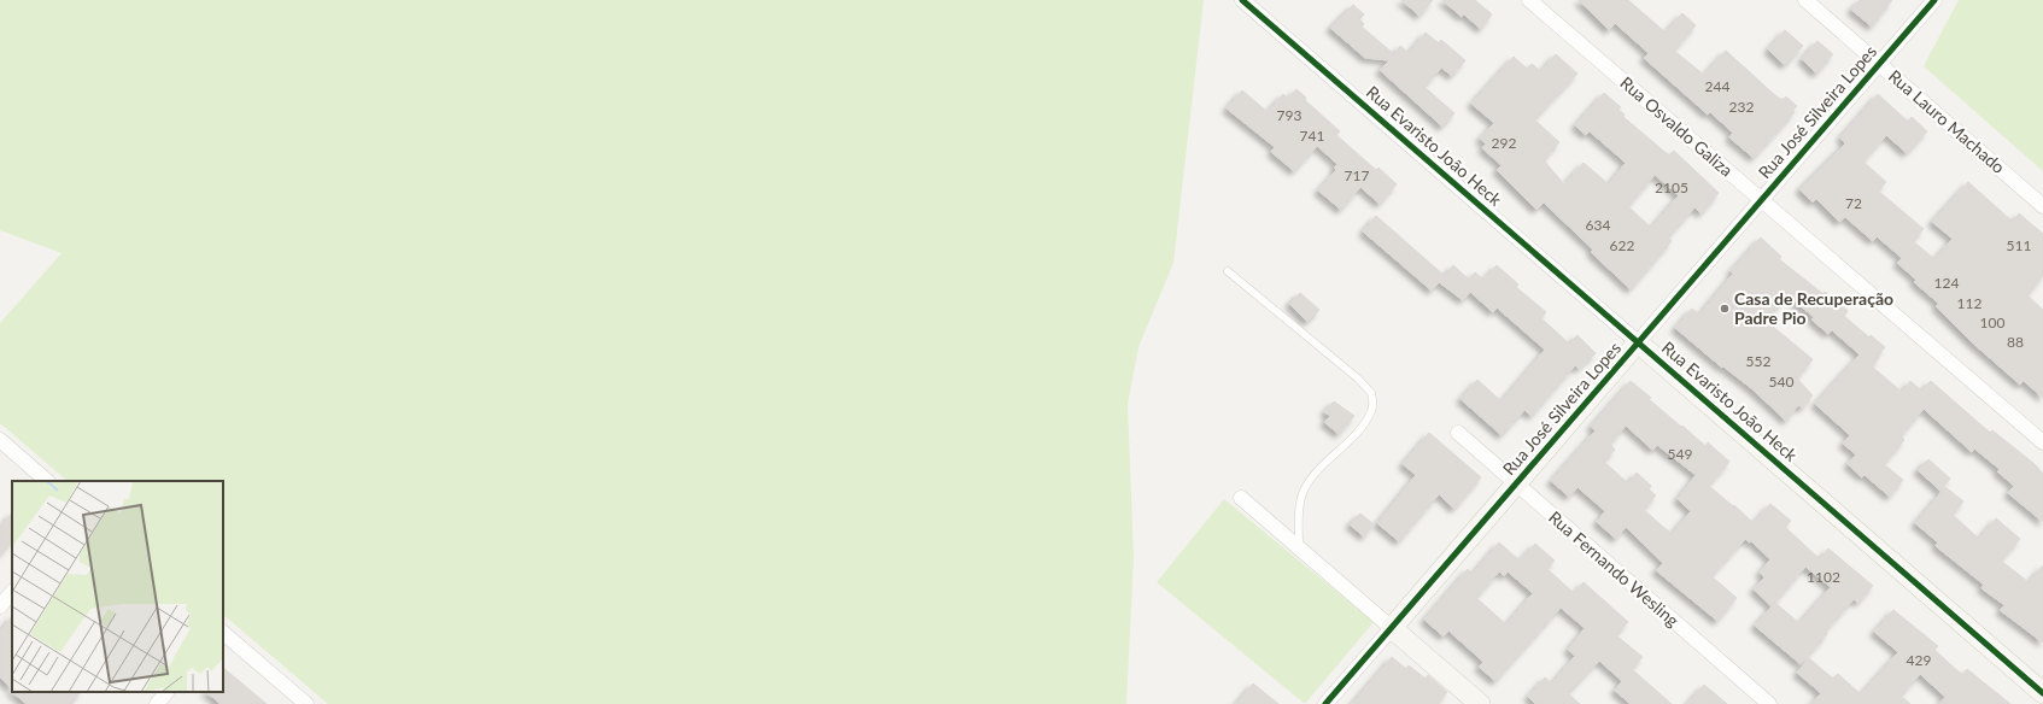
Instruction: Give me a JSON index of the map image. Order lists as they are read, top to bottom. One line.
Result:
{"streets":{"street":["Rua José Silveira Lopes","Rua Lauro Machado","Rua Osvaldo Galiza","Rua Evaristo João Heck","Rua Fernando Wesling"]},"crossings":[["Rua José Silveira Lopes","Rua Lauro Machado"],["Rua José Silveira Lopes","Rua Osvaldo Galiza"],["Rua José Silveira Lopes","Rua Evaristo João Heck"],["Rua José Silveira Lopes","Rua Fernando Wesling"]],"places":["Casa de Recuperação Padre Pio"],"house_numbers":["244","232","793","741","292","717","2105","72","634","622","511","124","112","100","88","552","540","549","1102","429"]}
